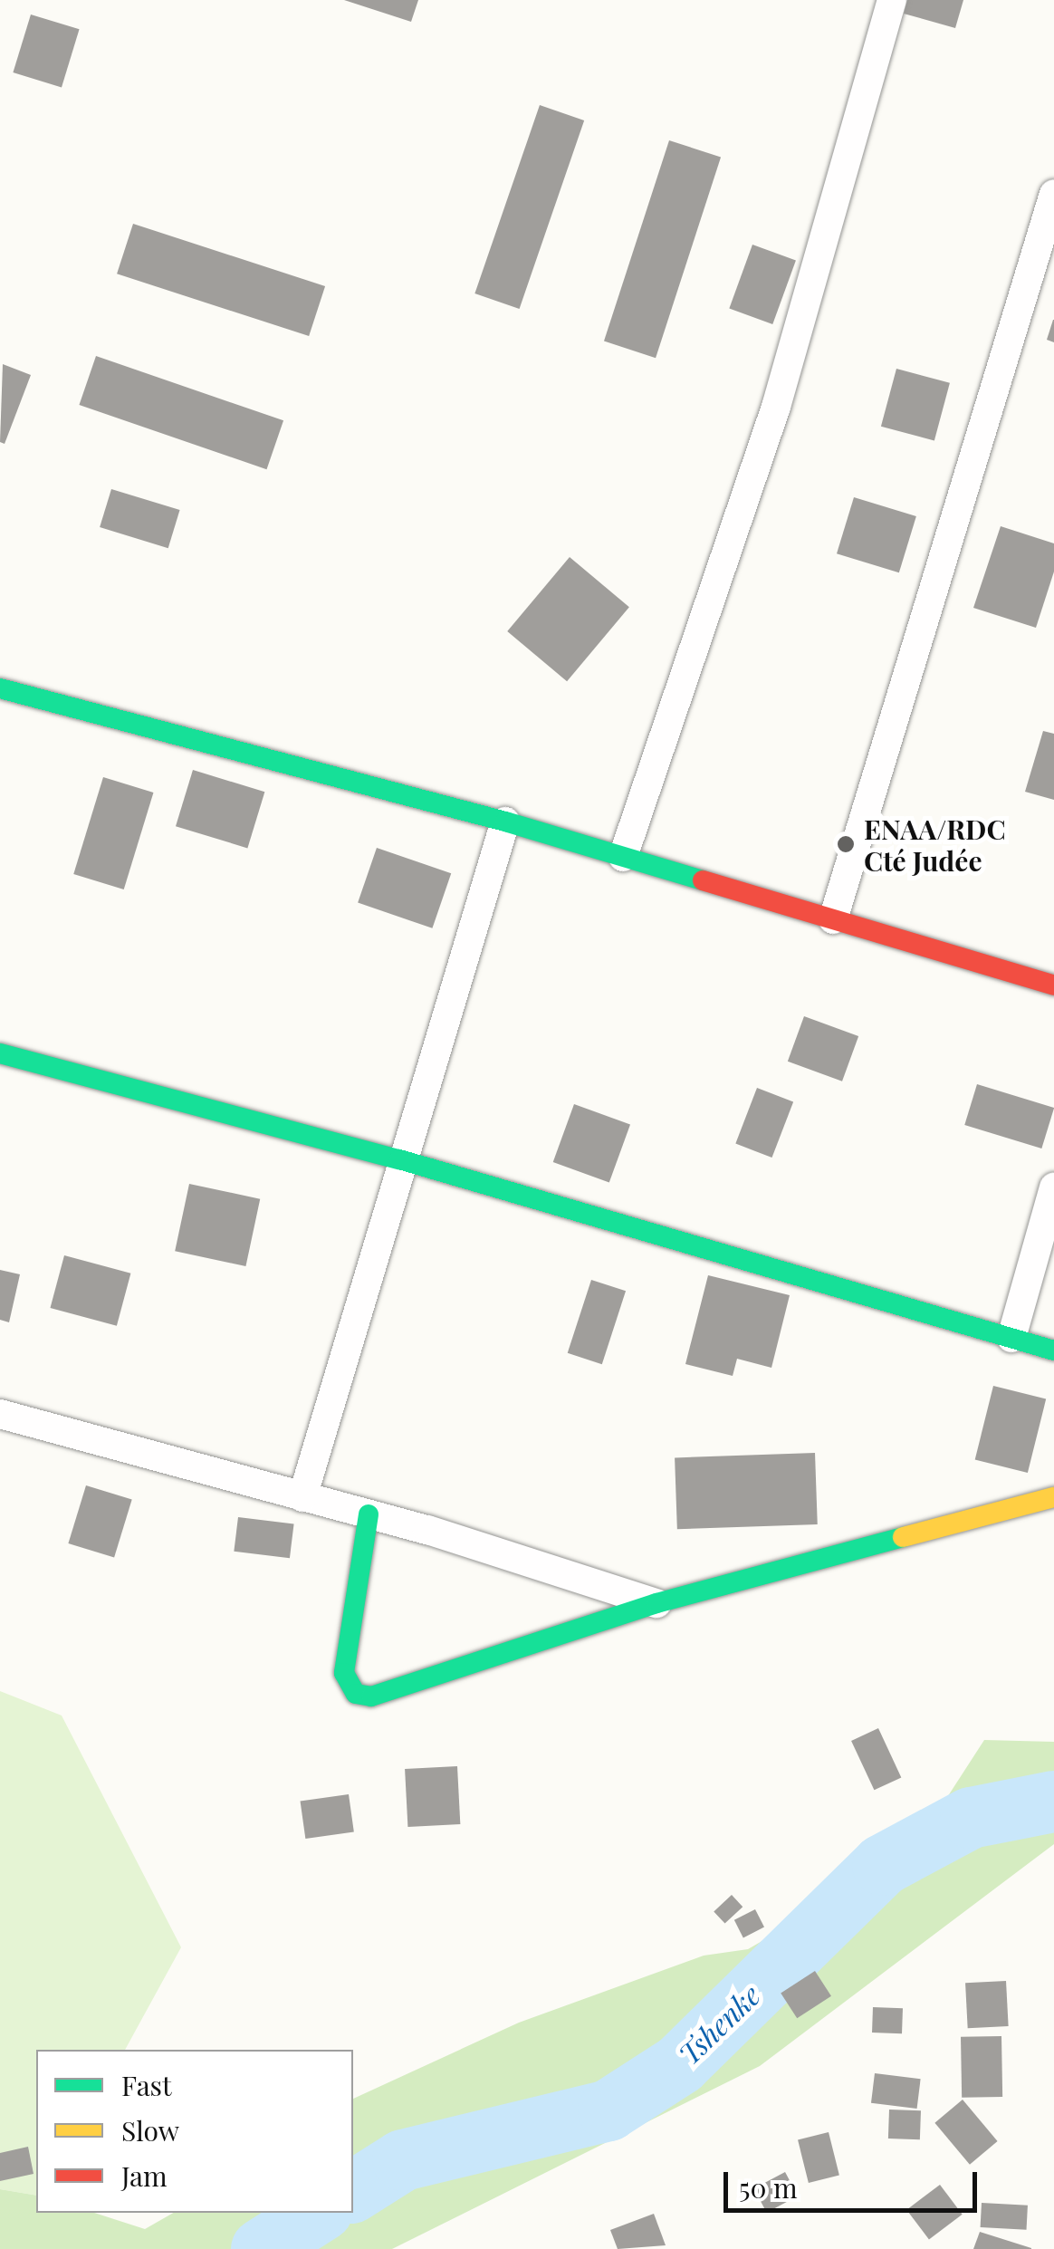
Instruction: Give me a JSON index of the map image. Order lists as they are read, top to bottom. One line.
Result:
{"water":["Tshenke"],"places":["ENAA/RDC Cté Judée"],"legend":["Fast","Slow","Jam"],"scale_bar":"50 m"}
